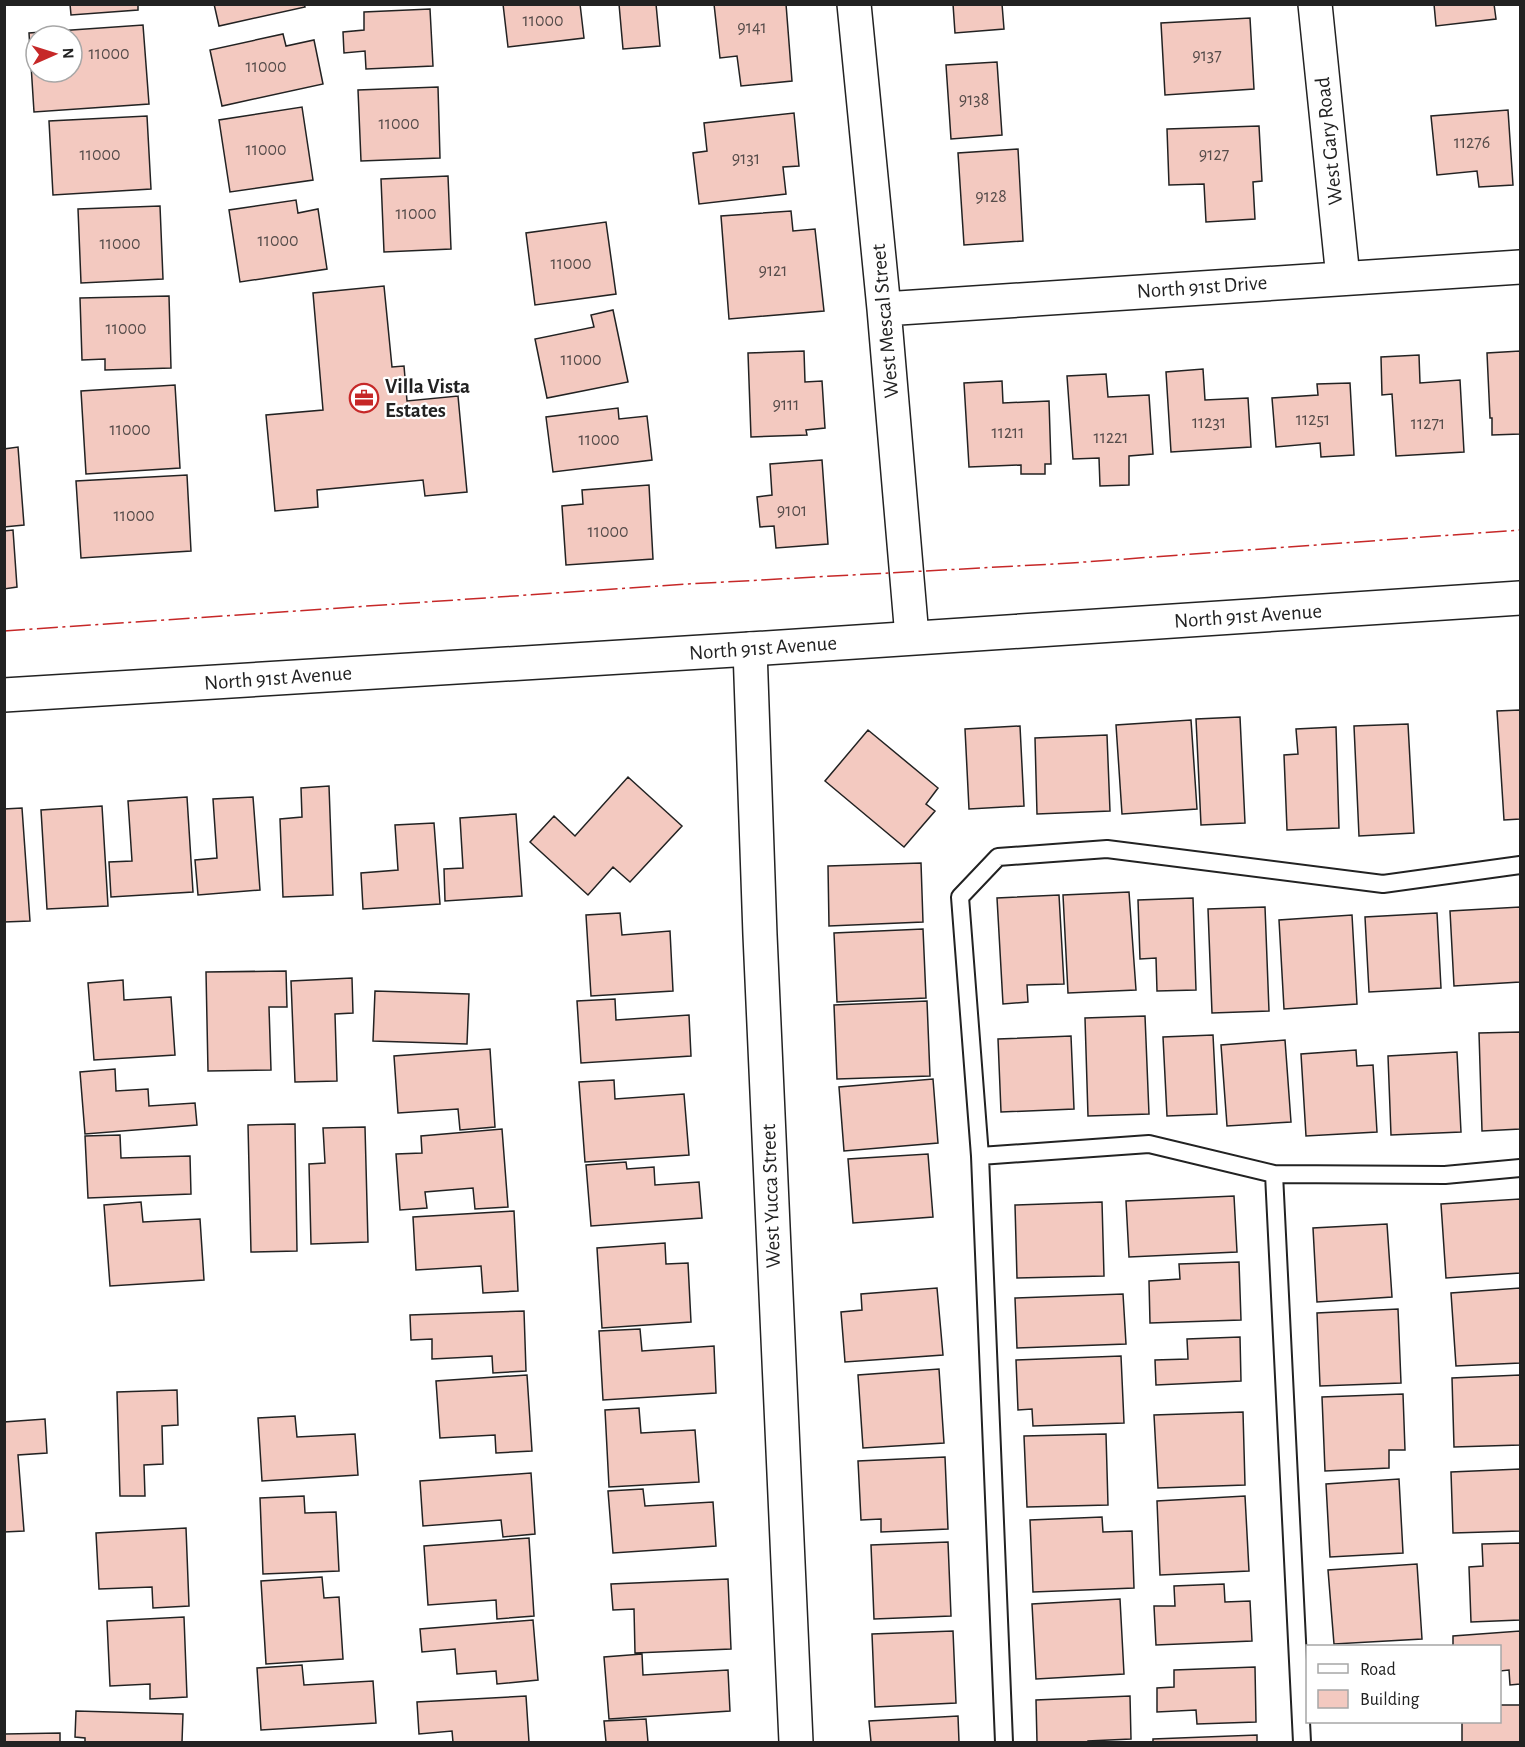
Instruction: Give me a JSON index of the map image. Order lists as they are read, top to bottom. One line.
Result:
{"streets":{"street":["West Gary Road","North 91st Drive","West Mescal Street","North 91st Avenue","West Yucca Street"]},"crossings":[["West Gary Road","North 91st Drive"],["North 91st Drive","West Mescal Street"],["West Mescal Street","North 91st Avenue"],["North 91st Avenue","West Yucca Street"]],"places":{"office":["Villa Vista Estates"]},"house_numbers":["11000","9141","11000","9137","11000","9138","11000","11276","11000","11000","9127","9131","9128","11000","11000","11000","11000","9121","11000","11000","9111","11251","11231","11271","11000","11211","11221","11000","9101","11000","11000"],"legend":["Road","Building"],"north":"right"}
